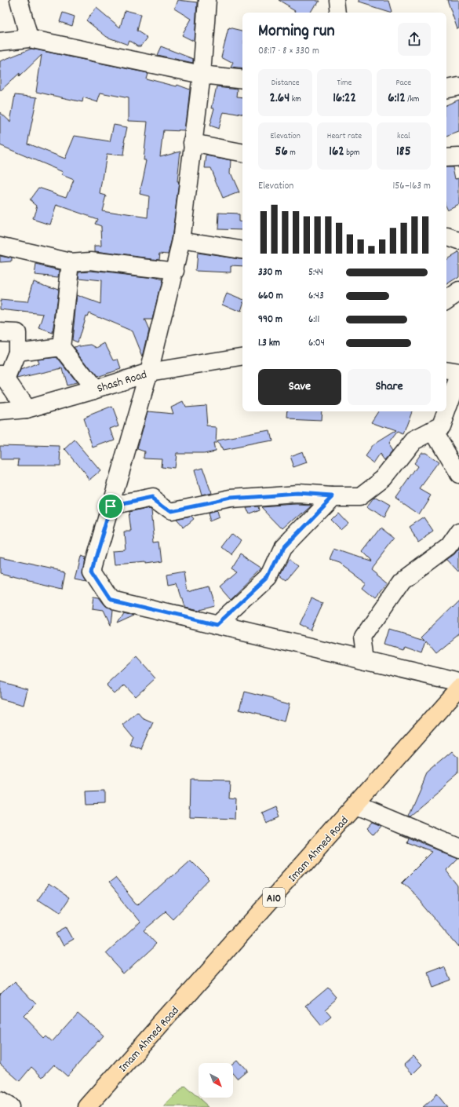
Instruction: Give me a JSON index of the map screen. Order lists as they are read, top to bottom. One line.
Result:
{"streets":{"highway":["Imam Ahmed Road","A10"],"street":["Shash Road"]},"north":"bottom right","page":{"heading":["Morning run","08:17 · 8 × 330 m"],"stats":[["Distance","2.64 km"],["Time","16:22"],["Pace","6:12 /km"],["Elevation","56 m"],["Heart rate","162 bpm"],["kcal","185"]],"chart":["Elevation","156–163 m"],"list":[{"name":"330 m","note":"5:44"},{"name":"660 m","note":"6:43"},{"name":"990 m","note":"6:11"},{"name":"1.3 km","note":"6:04"}],"buttons":["Save","Share"]}}
